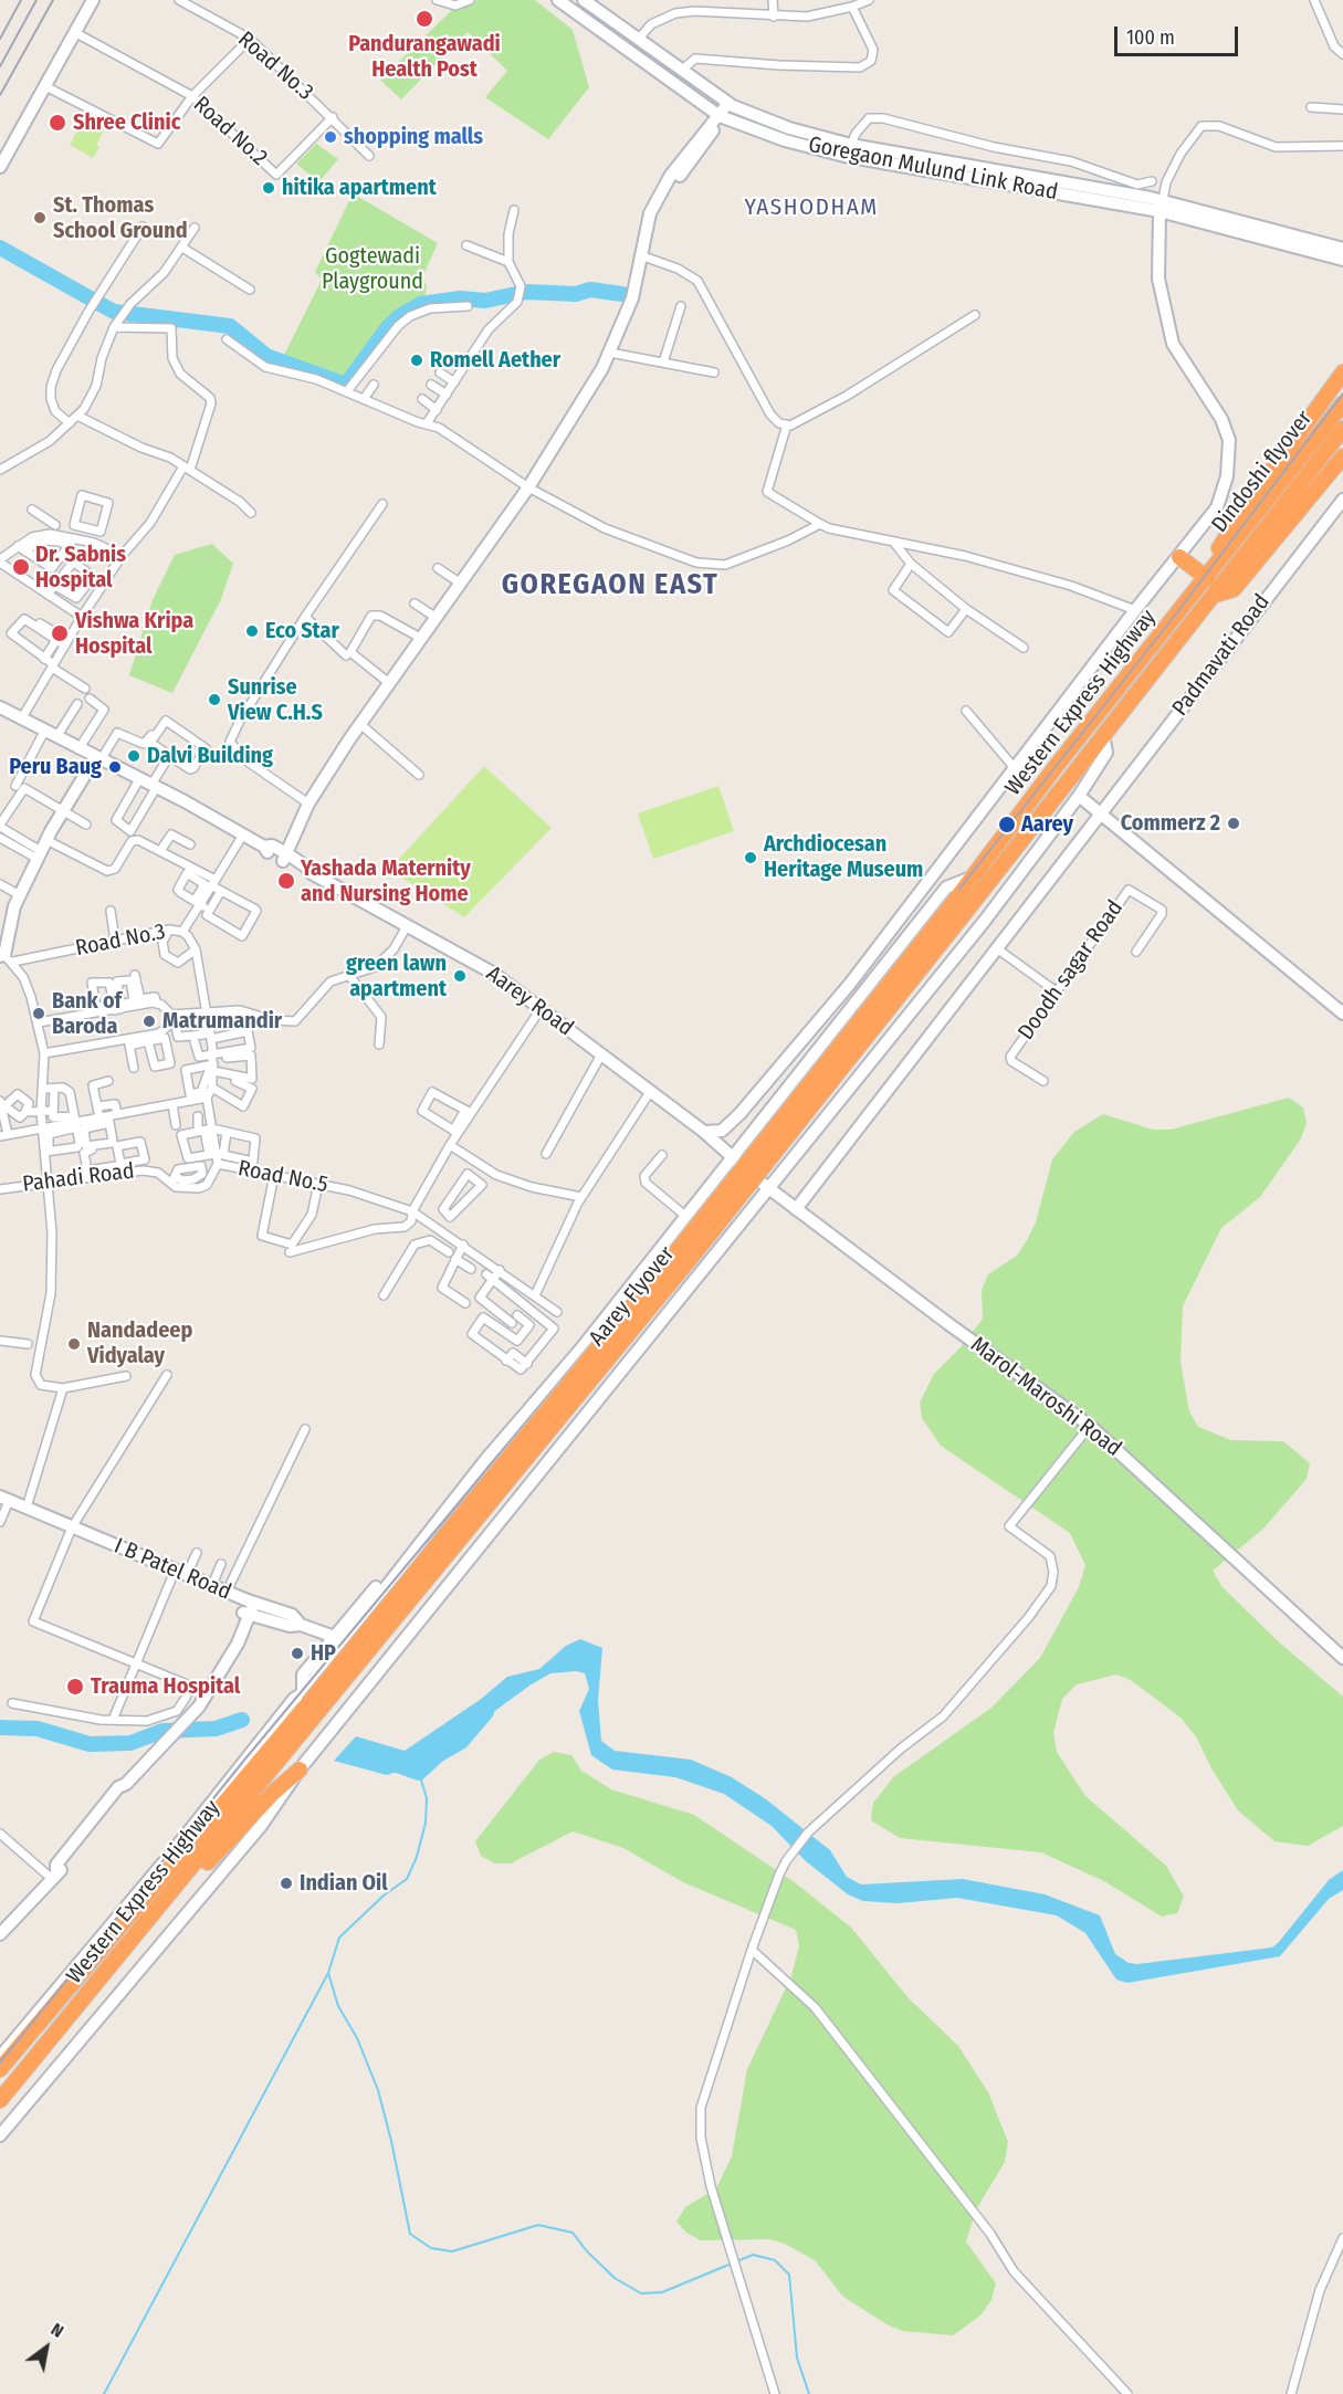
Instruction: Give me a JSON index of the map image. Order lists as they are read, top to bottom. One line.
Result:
{"streets":{"highway":["Dindoshi flyover","Western Express Highway","Aarey Flyover"],"main road":["Goregaon Mulund Link Road","Padmavati Road","Aarey Road","Marol-Maroshi Road","I B Patel Road"],"street":["Road No.3","Road No.2","Doodh sagar Road","Road No.5","Pahadi Road"]},"crossings":[["Road No.3","Road No.2"],["Dindoshi flyover","Western Express Highway"],["Padmavati Road","Marol-Maroshi Road"],["Western Express Highway","Aarey Flyover"],["Aarey Road","Marol-Maroshi Road"],["Road No.5","Pahadi Road"]],"districts":["YASHODHAM","GOREGAON EAST"],"parks":["Gogtewadi Playground"],"places":["Pandurangawadi Health Post","Shree Clinic","shopping malls","hitika apartment","St. Thomas School Ground","Romell Aether","Dr. Sabnis Hospital","Eco Star","Vishwa Kripa Hospital","Sunrise View C.H.S","Dalvi Building","Peru Baug","Commerz 2","Aarey","Archdiocesan Heritage Museum","Yashada Maternity and Nursing Home","green lawn apartment","Bank of Baroda","Matrumandir","Nandadeep Vidyalay","HP","Trauma Hospital","Indian Oil"],"scale_bar":"100 m","north":"top right"}
